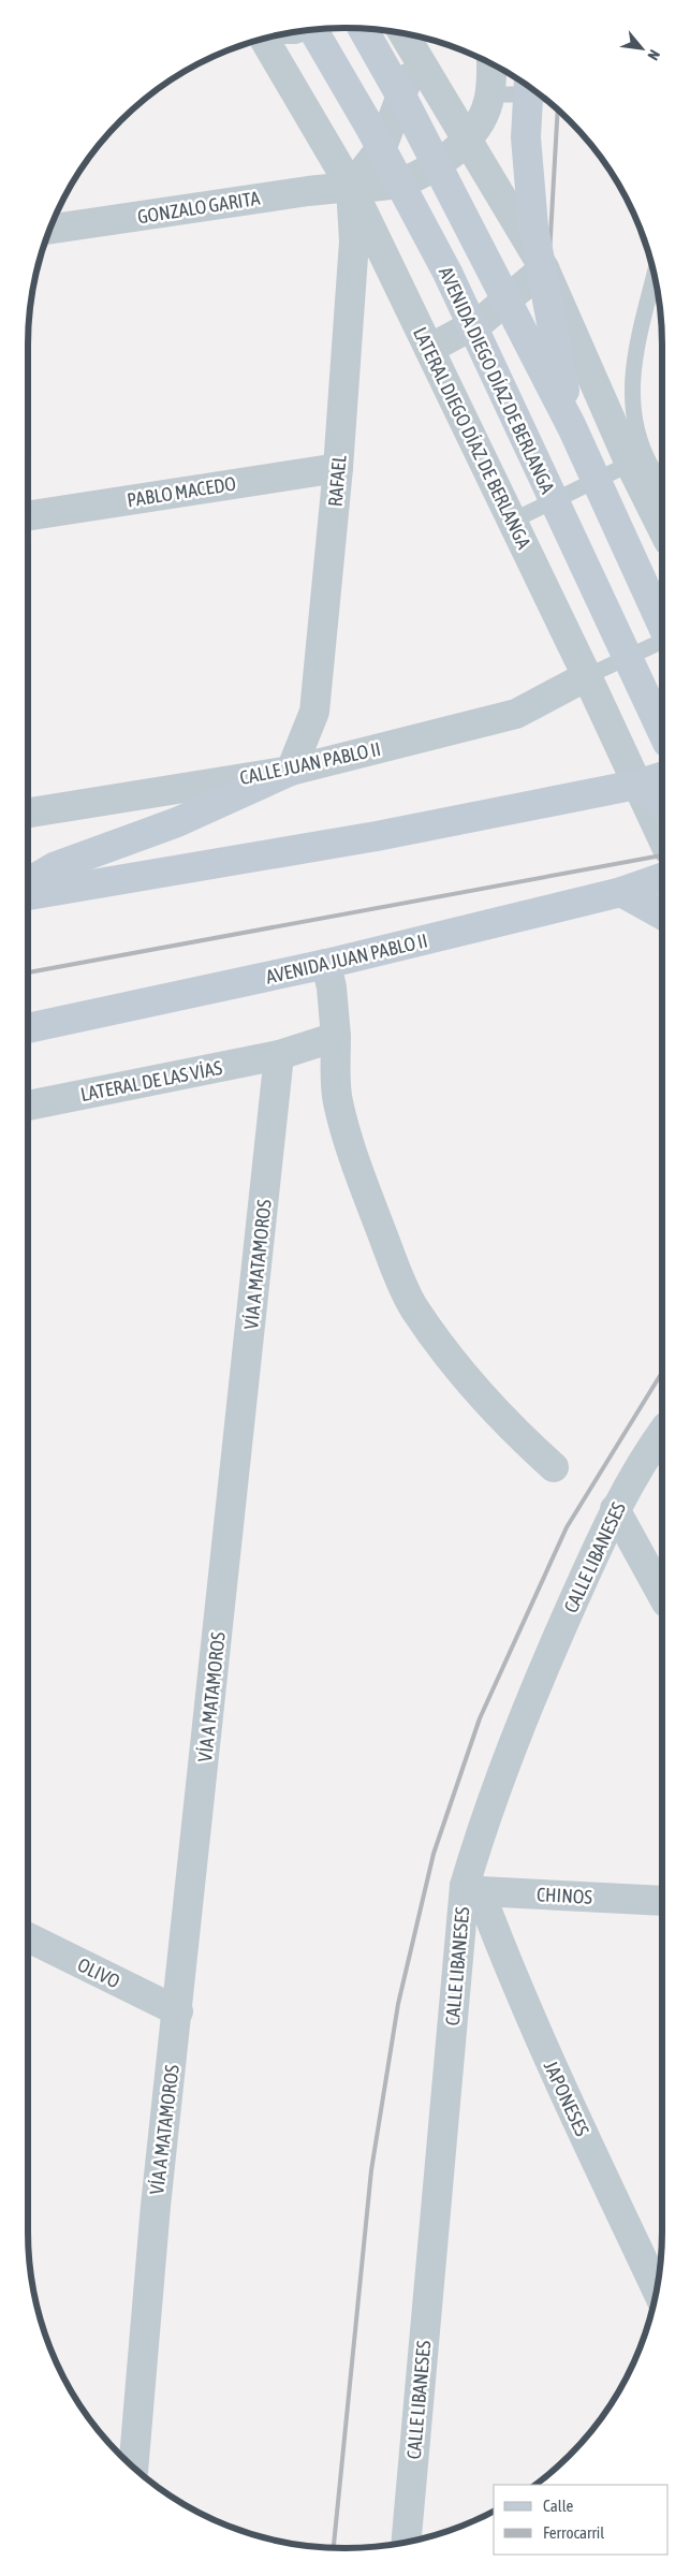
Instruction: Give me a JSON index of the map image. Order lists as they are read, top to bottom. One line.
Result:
{"streets":{"main road":["AVENIDA DIEGO DÍAZ DE BERLANGA","AVENIDA JUAN PABLO II"],"street":["GONZALO GARITA","LATERAL DIEGO DÍAZ DE BERLANGA","RAFAEL","PABLO MACEDO","CALLE JUAN PABLO II","LATERAL DE LAS VÍAS","VÍA A MATAMOROS","CALLE LIBANESES","CHINOS","OLIVO","JAPONESES"]},"crossings":[["GONZALO GARITA","LATERAL DIEGO DÍAZ DE BERLANGA"],["GONZALO GARITA","RAFAEL"],["LATERAL DIEGO DÍAZ DE BERLANGA","RAFAEL"],["LATERAL DIEGO DÍAZ DE BERLANGA","CALLE JUAN PABLO II"],["RAFAEL","PABLO MACEDO"],["RAFAEL","CALLE JUAN PABLO II"],["LATERAL DE LAS VÍAS","VÍA A MATAMOROS"],["VÍA A MATAMOROS","OLIVO"],["CALLE LIBANESES","CHINOS"],["CALLE LIBANESES","JAPONESES"],["CHINOS","JAPONESES"]],"legend":["Calle","Ferrocarril"],"north":"bottom right"}
